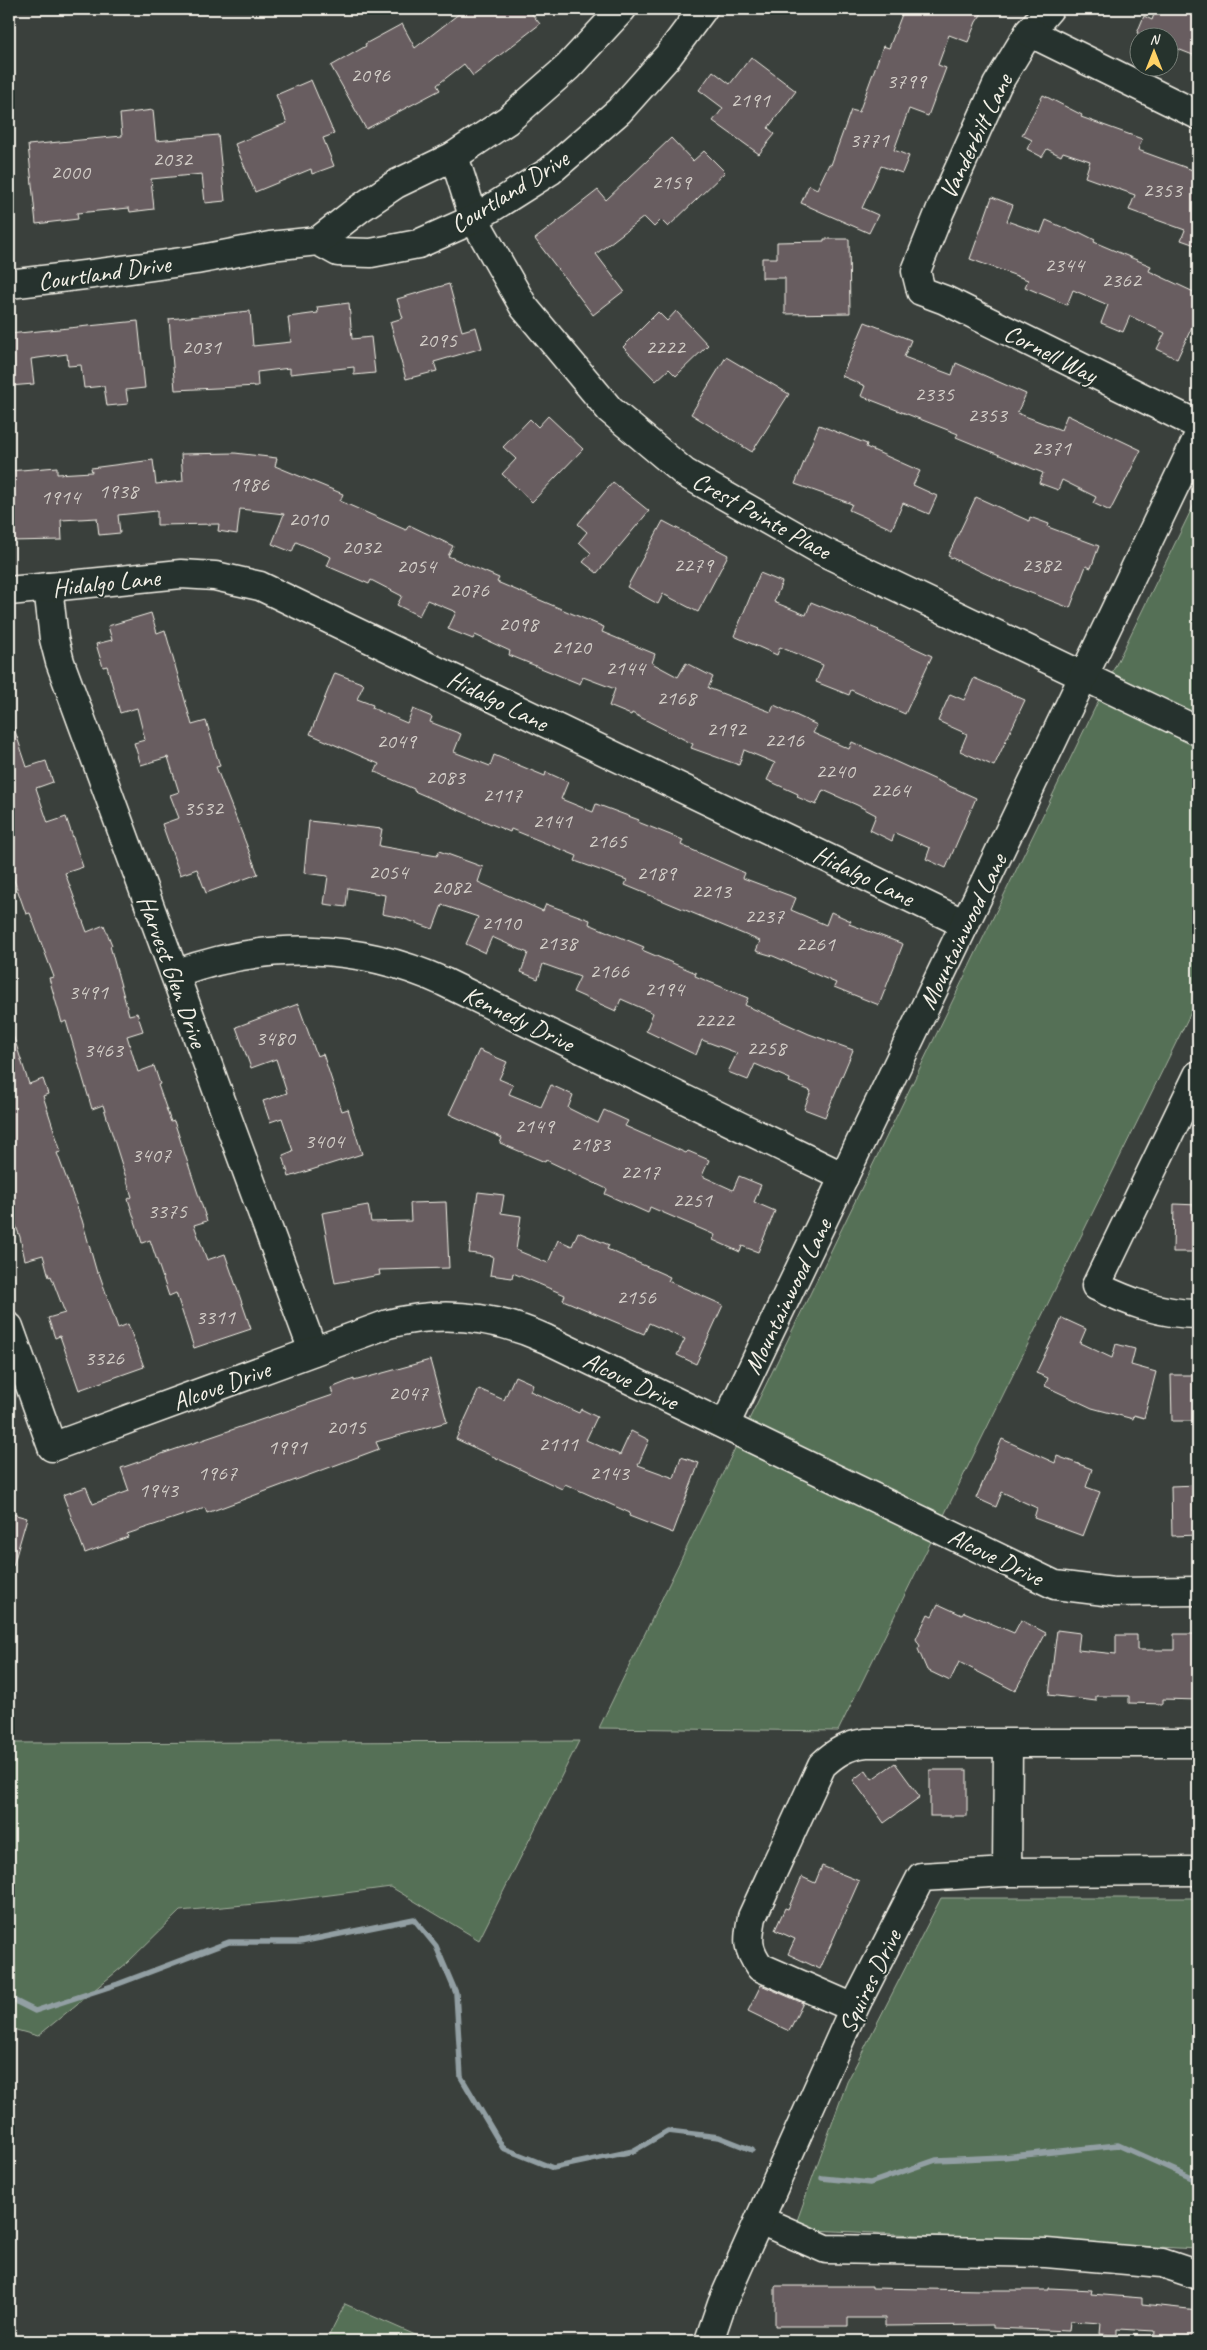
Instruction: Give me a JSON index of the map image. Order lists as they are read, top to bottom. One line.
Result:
{"streets":{"street":["Vanderbilt Lane","Courtland Drive","Cornell Way","Crest Pointe Place","Hidalgo Lane","Mountainwood Lane","Harvest Glen Drive","Kennedy Drive","Alcove Drive","Squires Drive"]},"crossings":[["Vanderbilt Lane","Cornell Way"],["Courtland Drive","Crest Pointe Place"],["Crest Pointe Place","Mountainwood Lane"],["Hidalgo Lane","Mountainwood Lane"],["Hidalgo Lane","Harvest Glen Drive"],["Mountainwood Lane","Kennedy Drive"],["Mountainwood Lane","Alcove Drive"],["Harvest Glen Drive","Kennedy Drive"],["Harvest Glen Drive","Alcove Drive"]],"house_numbers":["2096","3799","2191","3771","2032","2000","2159","2353","2344","2362","2095","2031","2222","2335","2353","2371","1986","1938","1914","2010","2032","2279","2382","2054","2076","2098","2120","2144","2168","2192","2216","2049","2240","2083","2264","2117","3532","2141","2165","2054","2189","2082","2213","2237","2110","2138","2261","2166","2194","3491","2222","3480","2258","3463","2149","3404","2183","3407","2217","2251","3375","2156","3311","3326","2047","2015","2111","1991","1967","2143","1943"],"north":"top"}
